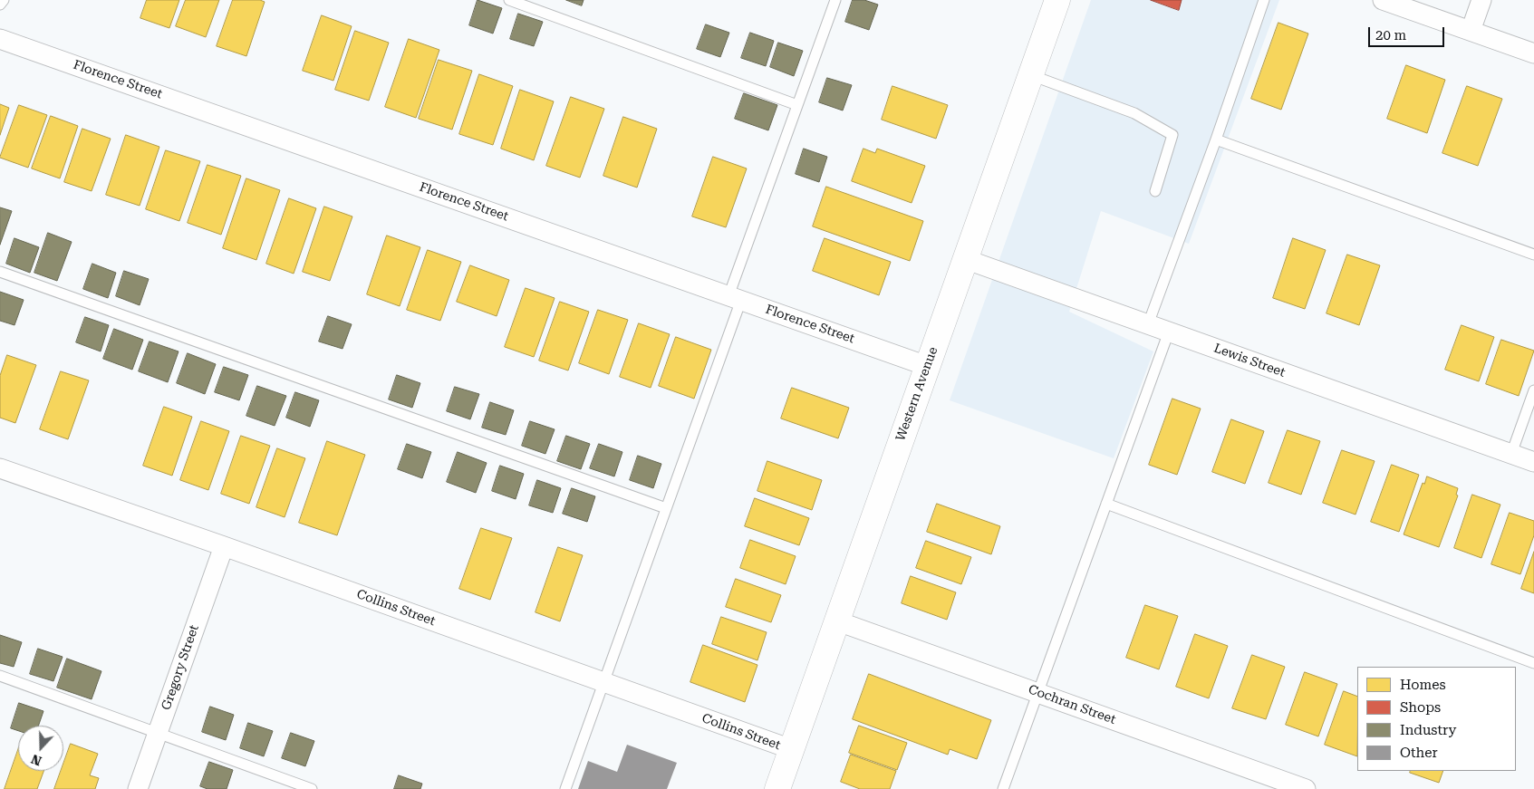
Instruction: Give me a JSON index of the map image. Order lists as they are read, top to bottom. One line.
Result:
{"streets":{"main road":["Western Avenue"],"street":["Florence Street","Lewis Street","Collins Street","Gregory Street","Cochran Street"]},"crossings":[["Florence Street","Western Avenue"],["Lewis Street","Western Avenue"],["Western Avenue","Collins Street"],["Western Avenue","Cochran Street"],["Collins Street","Gregory Street"]],"legend":["Homes","Shops","Industry","Other"],"scale_bar":"20 m","north":"bottom"}
